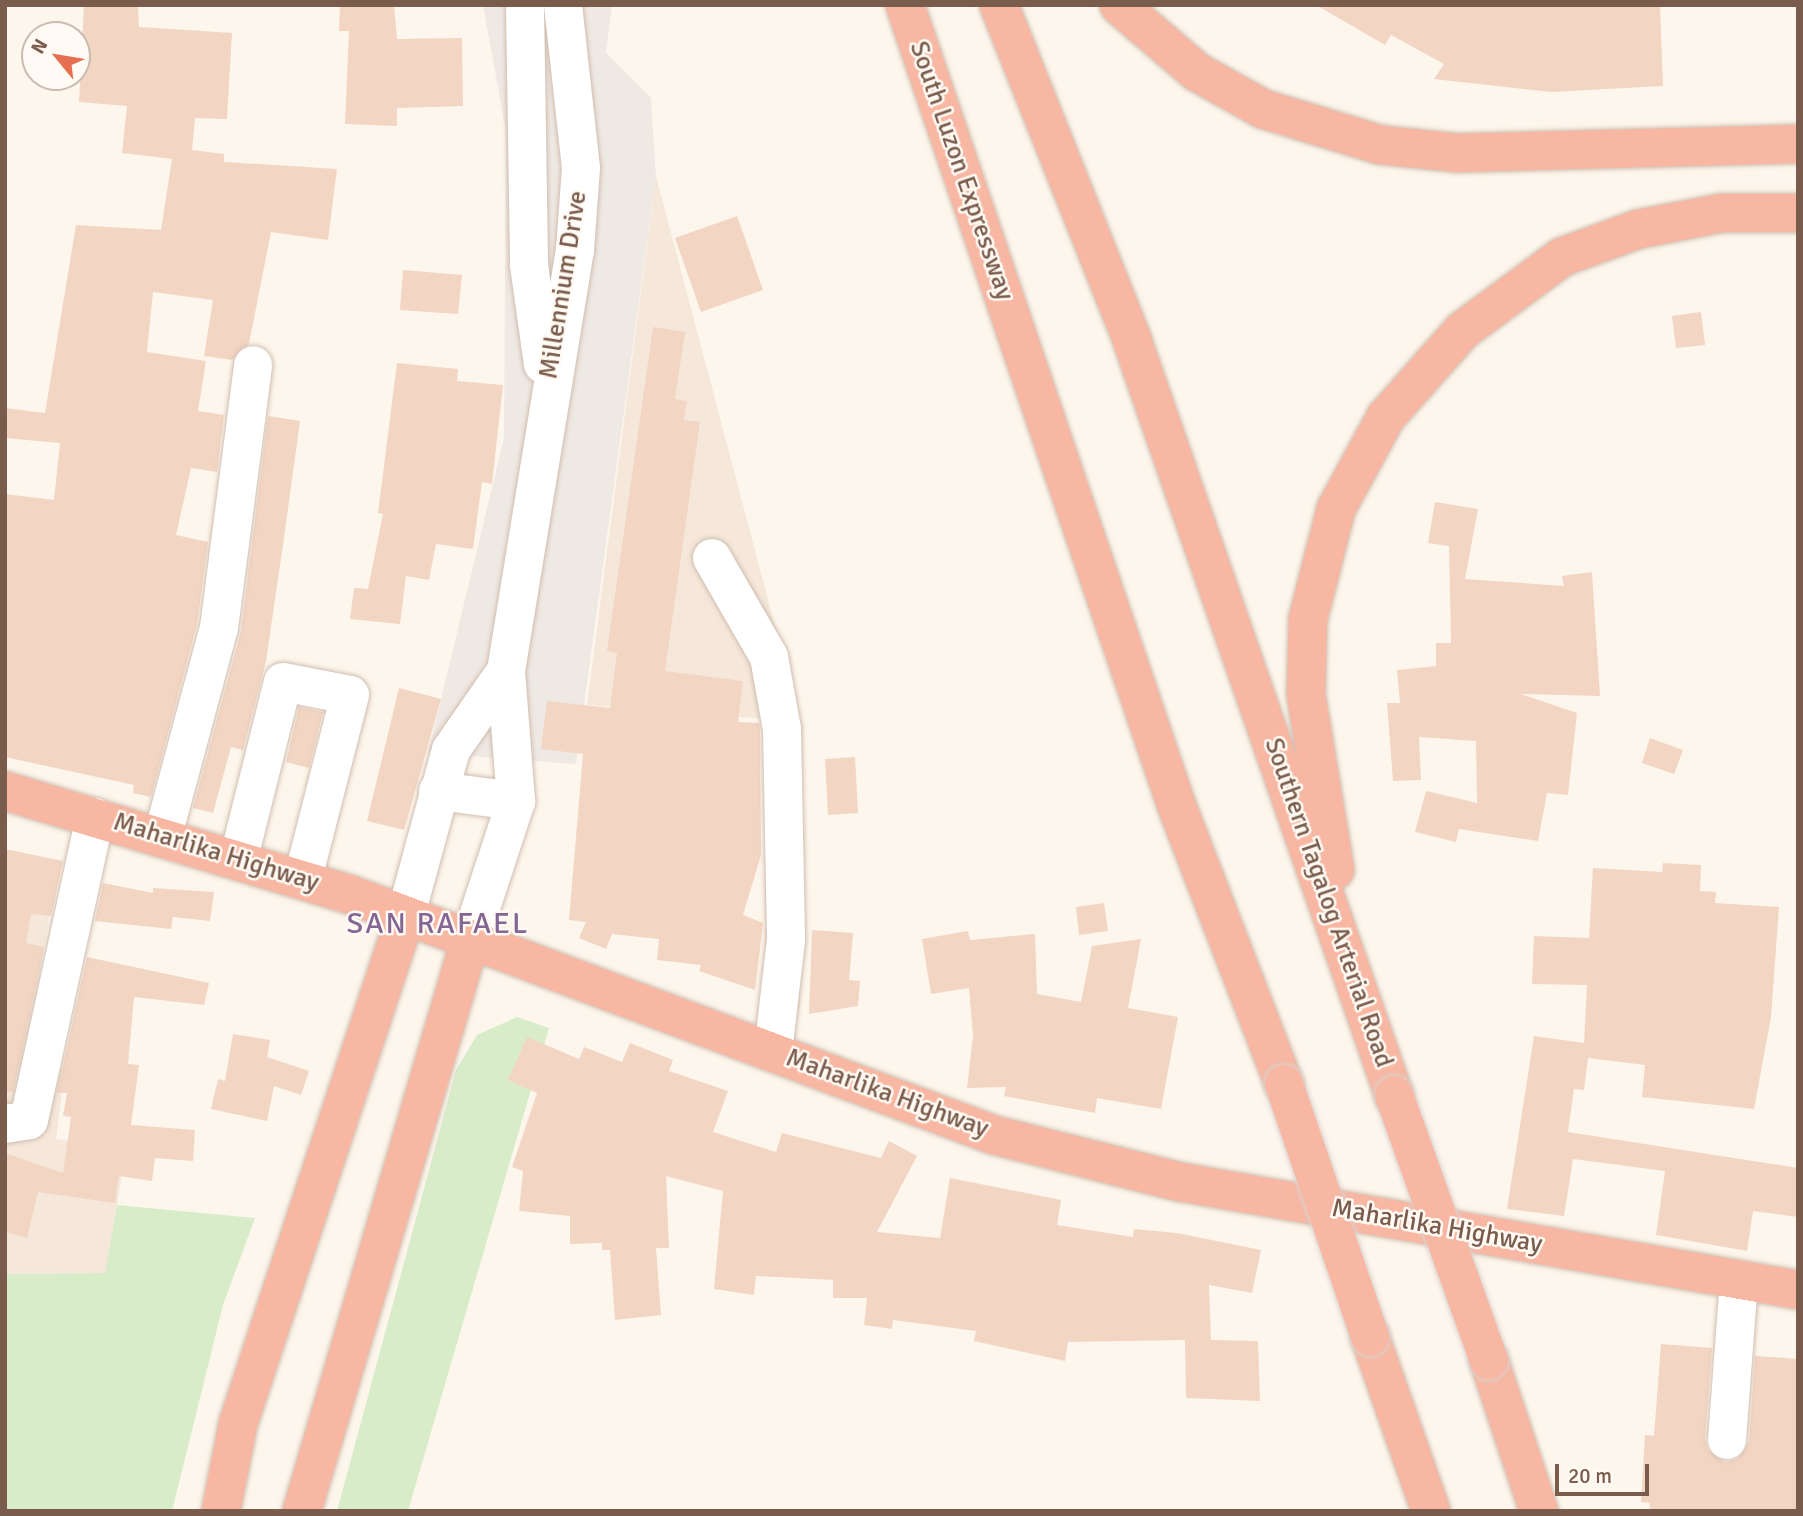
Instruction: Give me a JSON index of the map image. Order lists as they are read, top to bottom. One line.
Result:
{"streets":{"highway":["South Luzon Expressway","Maharlika Highway","Southern Tagalog Arterial Road"],"street":["Millennium Drive"]},"crossings":[["Millennium Drive","Maharlika Highway"]],"districts":["SAN RAFAEL"],"scale_bar":"20 m","north":"top left"}
